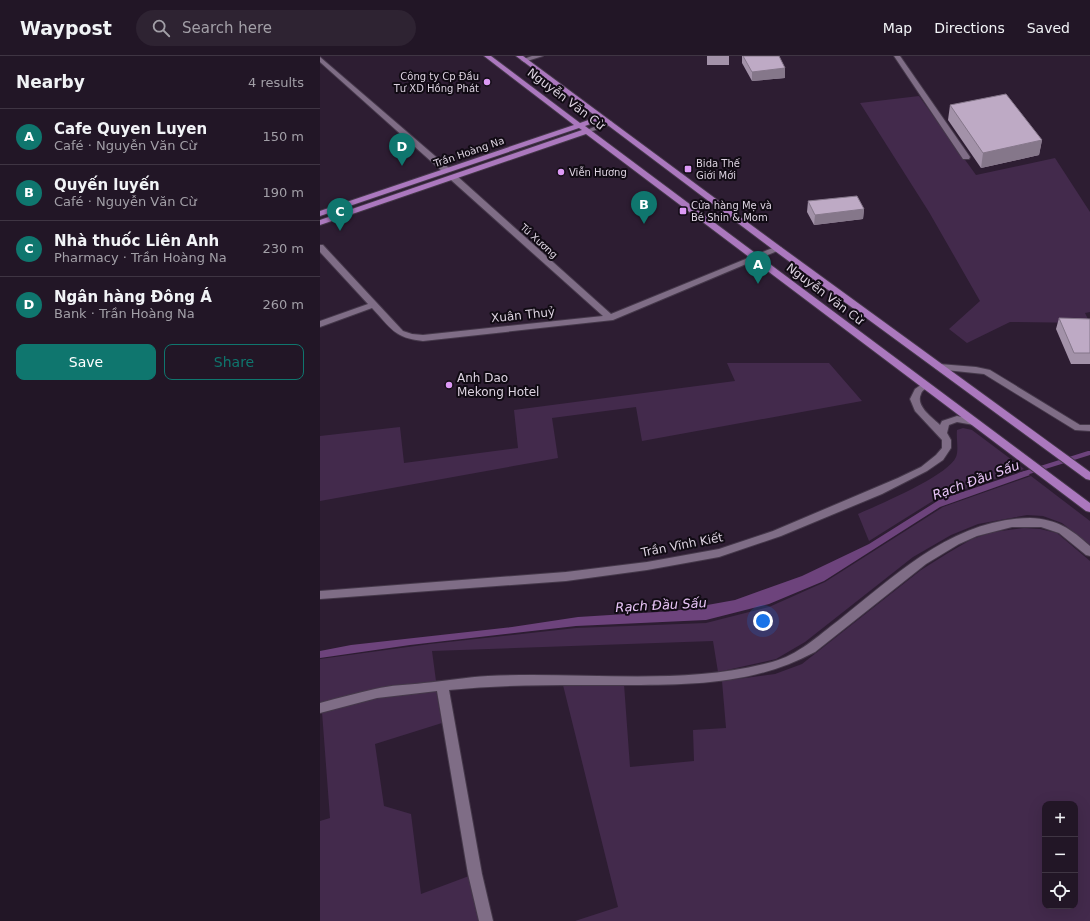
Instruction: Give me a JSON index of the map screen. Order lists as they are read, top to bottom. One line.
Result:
{"streets":{"main road":["Nguyễn Văn Cừ","Trần Hoàng Na"],"street":["Tú Xương","Xuân Thuỷ","Trần Vĩnh Kiết"]},"crossings":[["Nguyễn Văn Cừ","Trần Hoàng Na"],["Nguyễn Văn Cừ","Xuân Thuỷ"],["Trần Hoàng Na","Tú Xương"],["Tú Xương","Xuân Thuỷ"]],"water":["Rạch Đầu Sấu"],"places":{"other":["Công ty Cp Đầu Tư XD Hồng Phát","Viễn Hương","Anh Dao Mekong Hotel"],"transit":["Bida Thế Giới Mới","Cửa hàng Mẹ và Bé Shin & Mom"]},"page":{"header":"Waypost","search":"Search here","nav":["Map","Directions","Saved"],"heading":["Nearby","4 results"],"list":[{"mark":"A","name":"Cafe Quyen Luyen","note":"Café · Nguyễn Văn Cừ","value":"150 m"},{"mark":"B","name":"Quyến luyến","note":"Café · Nguyễn Văn Cừ","value":"190 m"},{"mark":"C","name":"Nhà thuốc Liên Anh","note":"Pharmacy · Trần Hoàng Na","value":"230 m"},{"mark":"D","name":"Ngân hàng Đông Á","note":"Bank · Trần Hoàng Na","value":"260 m"}],"pins":["D","B","C","A"],"buttons":["Save","Share"],"map_buttons":["+","−"]}}
